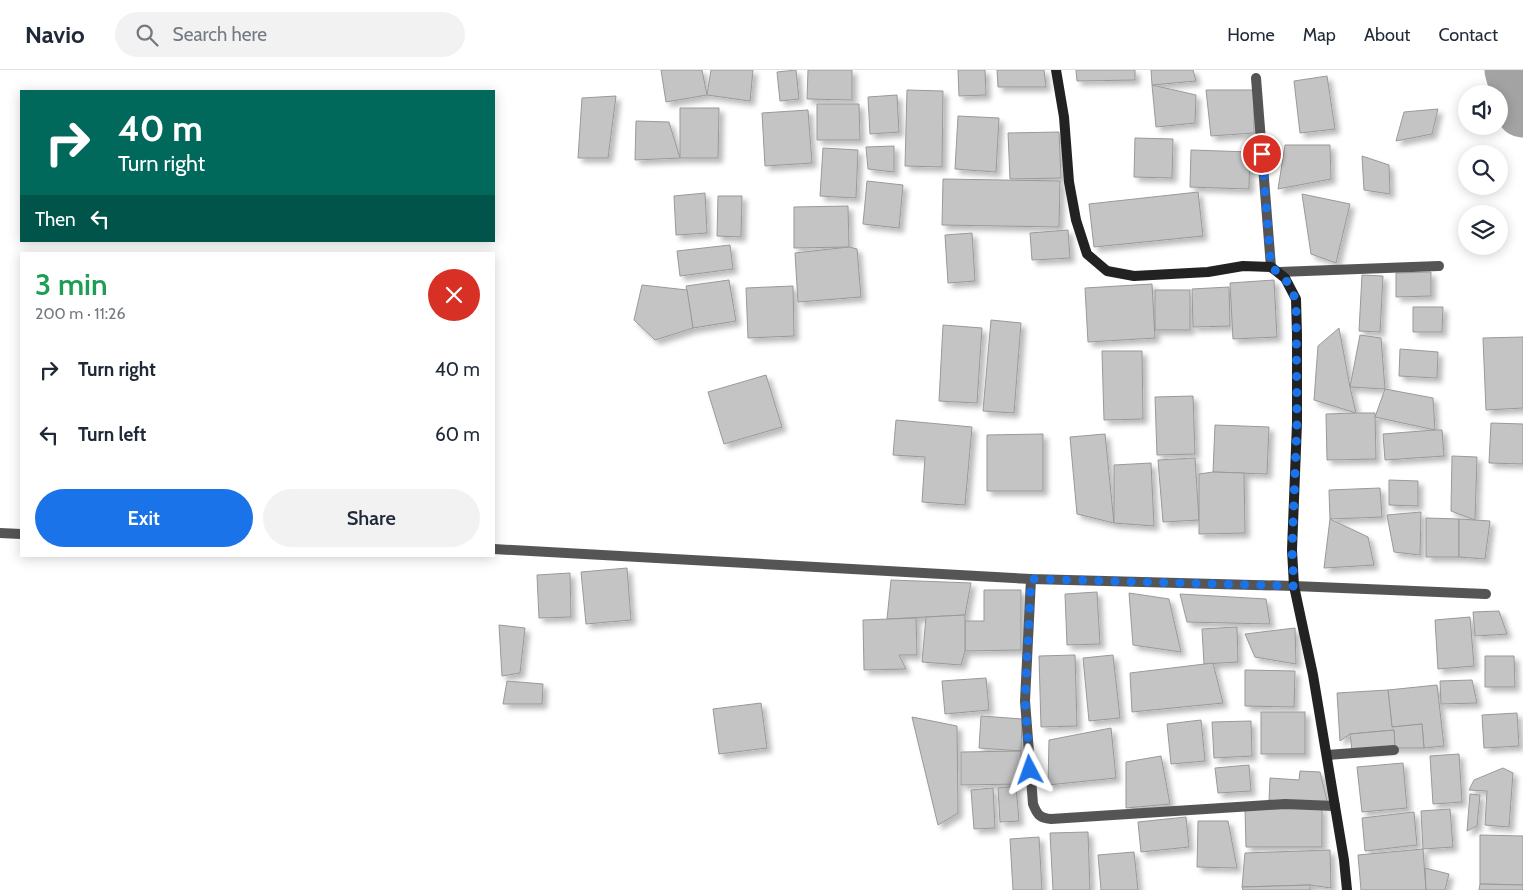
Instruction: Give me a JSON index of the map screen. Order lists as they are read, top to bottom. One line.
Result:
{"page":{"header":"Navio","search":"Search here","nav":["Home","Map","About","Contact"],"turn":["40 m","Turn right"],"then":"Then","heading":["3 min","200 m · 11:26"],"list":[{"name":"Turn right","value":"40 m"},{"name":"Turn left","value":"60 m"}],"buttons":["Exit","Share"]}}
